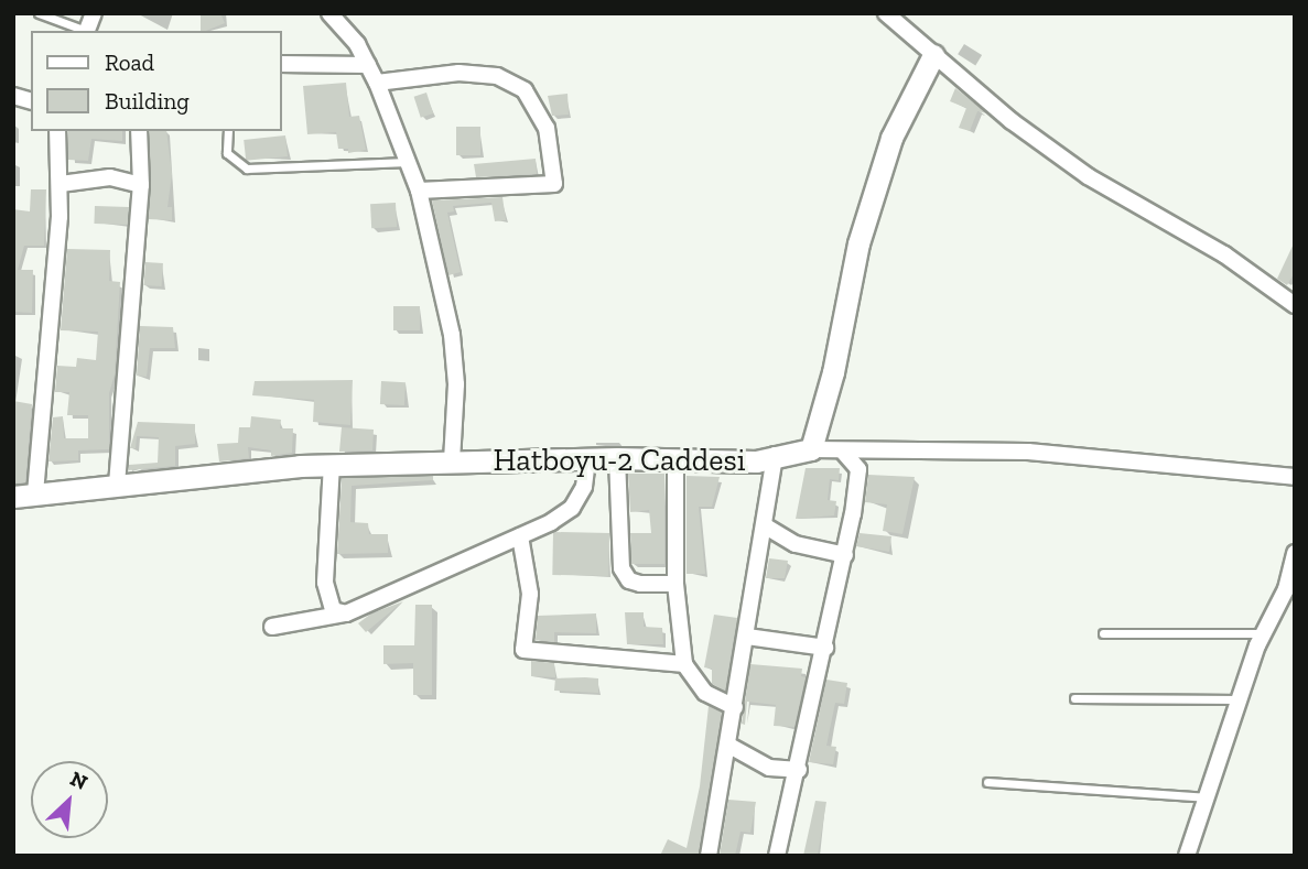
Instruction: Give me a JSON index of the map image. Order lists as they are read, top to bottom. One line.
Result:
{"streets":{"main road":["Hatboyu-2 Caddesi"]},"legend":["Road","Building"],"north":"top right"}
